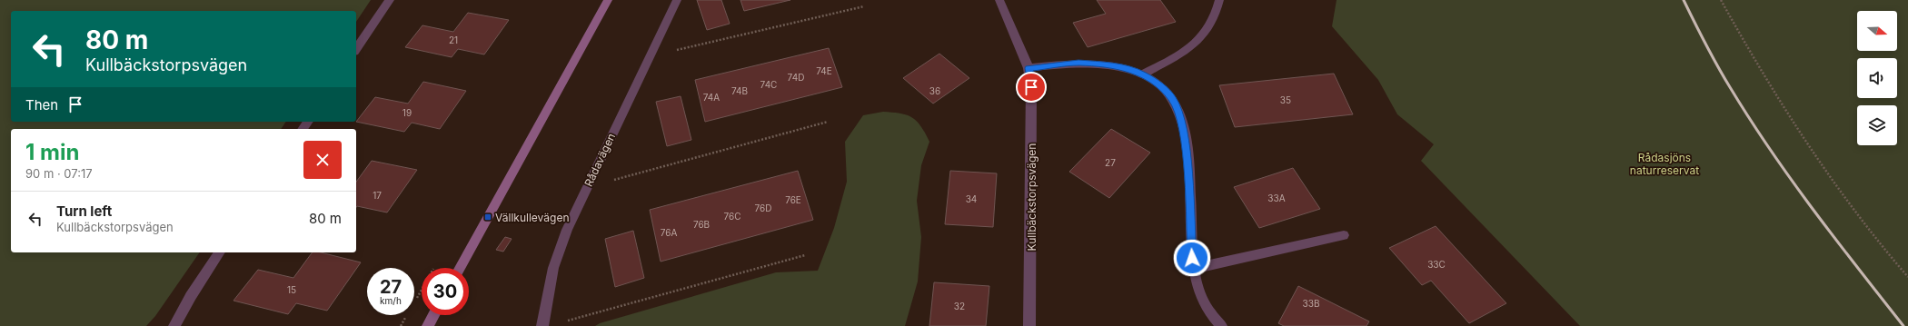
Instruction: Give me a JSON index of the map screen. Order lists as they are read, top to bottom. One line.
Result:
{"streets":{"street":["Rådavägen","Kullbäckstorpsvägen"]},"parks":["Rådasjöns naturreservat"],"places":{"transit":["Vällkullevägen"]},"house_numbers":["21","74E","74D","74C","74B","36","74A","35","19","27","17","33A","34","76E","76D","76C","76B","76A","33C","15","33B","32"],"north":"right","page":{"turn":["80 m","Kullbäckstorpsvägen"],"then":"Then","heading":["1 min","90 m · 07:17"],"list":[{"name":"Turn left","note":"Kullbäckstorpsvägen","value":"80 m"}],"speed":"27 km/h","limit":"30"}}
